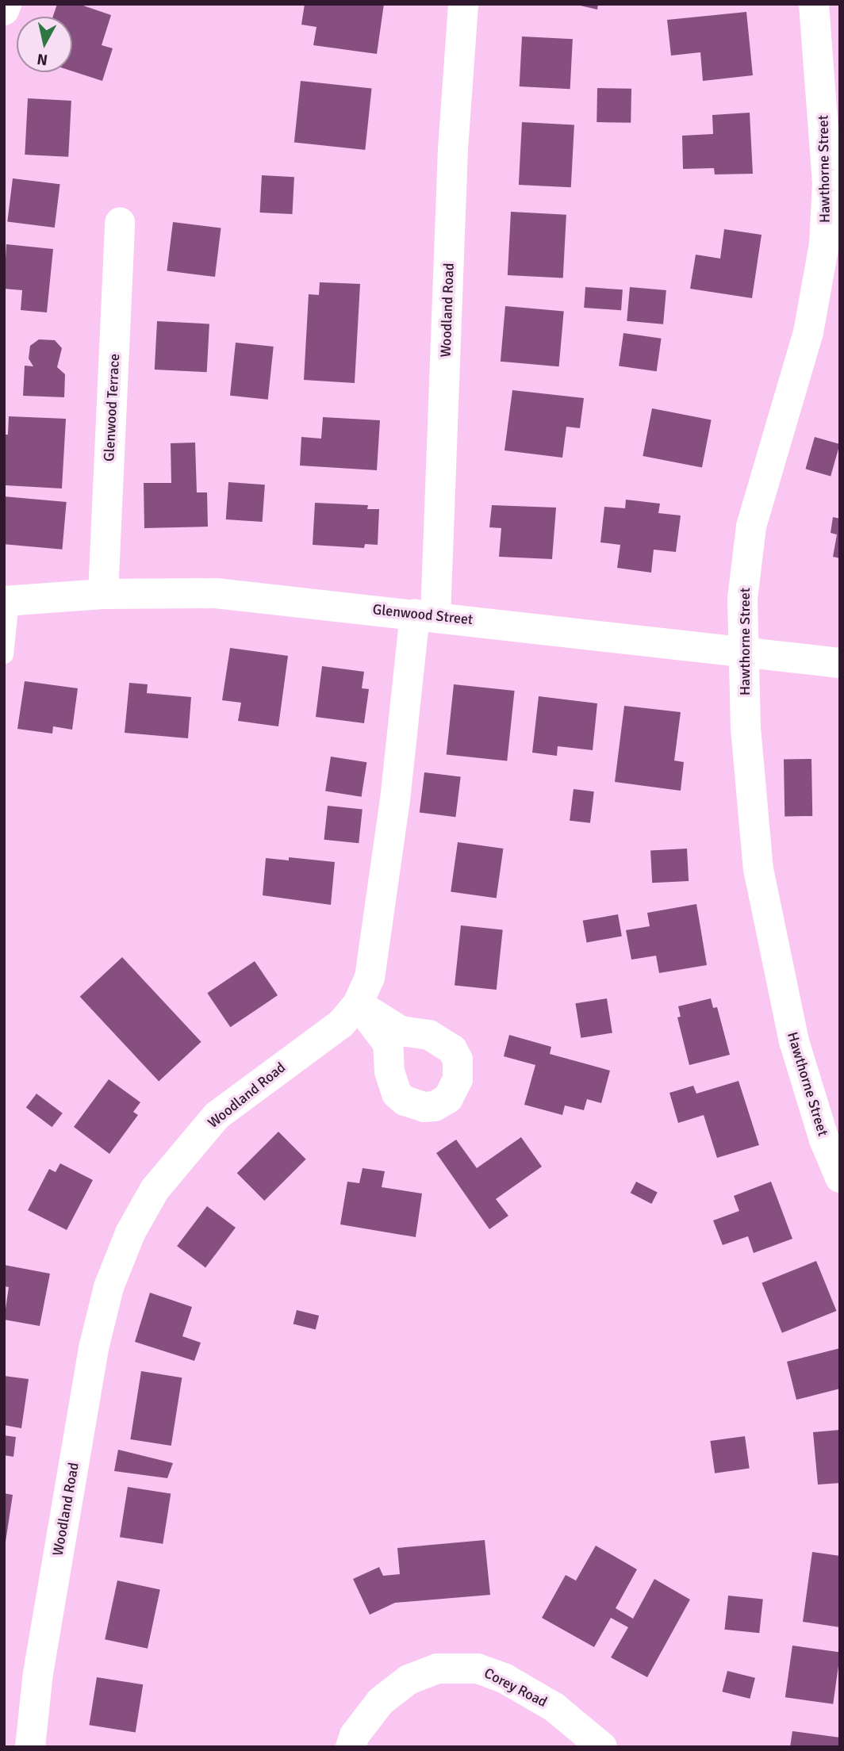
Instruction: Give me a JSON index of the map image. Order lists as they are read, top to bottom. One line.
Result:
{"streets":{"street":["Hawthorne Street","Woodland Road","Glenwood Terrace","Glenwood Street","Corey Road"]},"crossings":[["Hawthorne Street","Glenwood Street"],["Woodland Road","Glenwood Street"],["Glenwood Terrace","Glenwood Street"]],"north":"bottom"}
